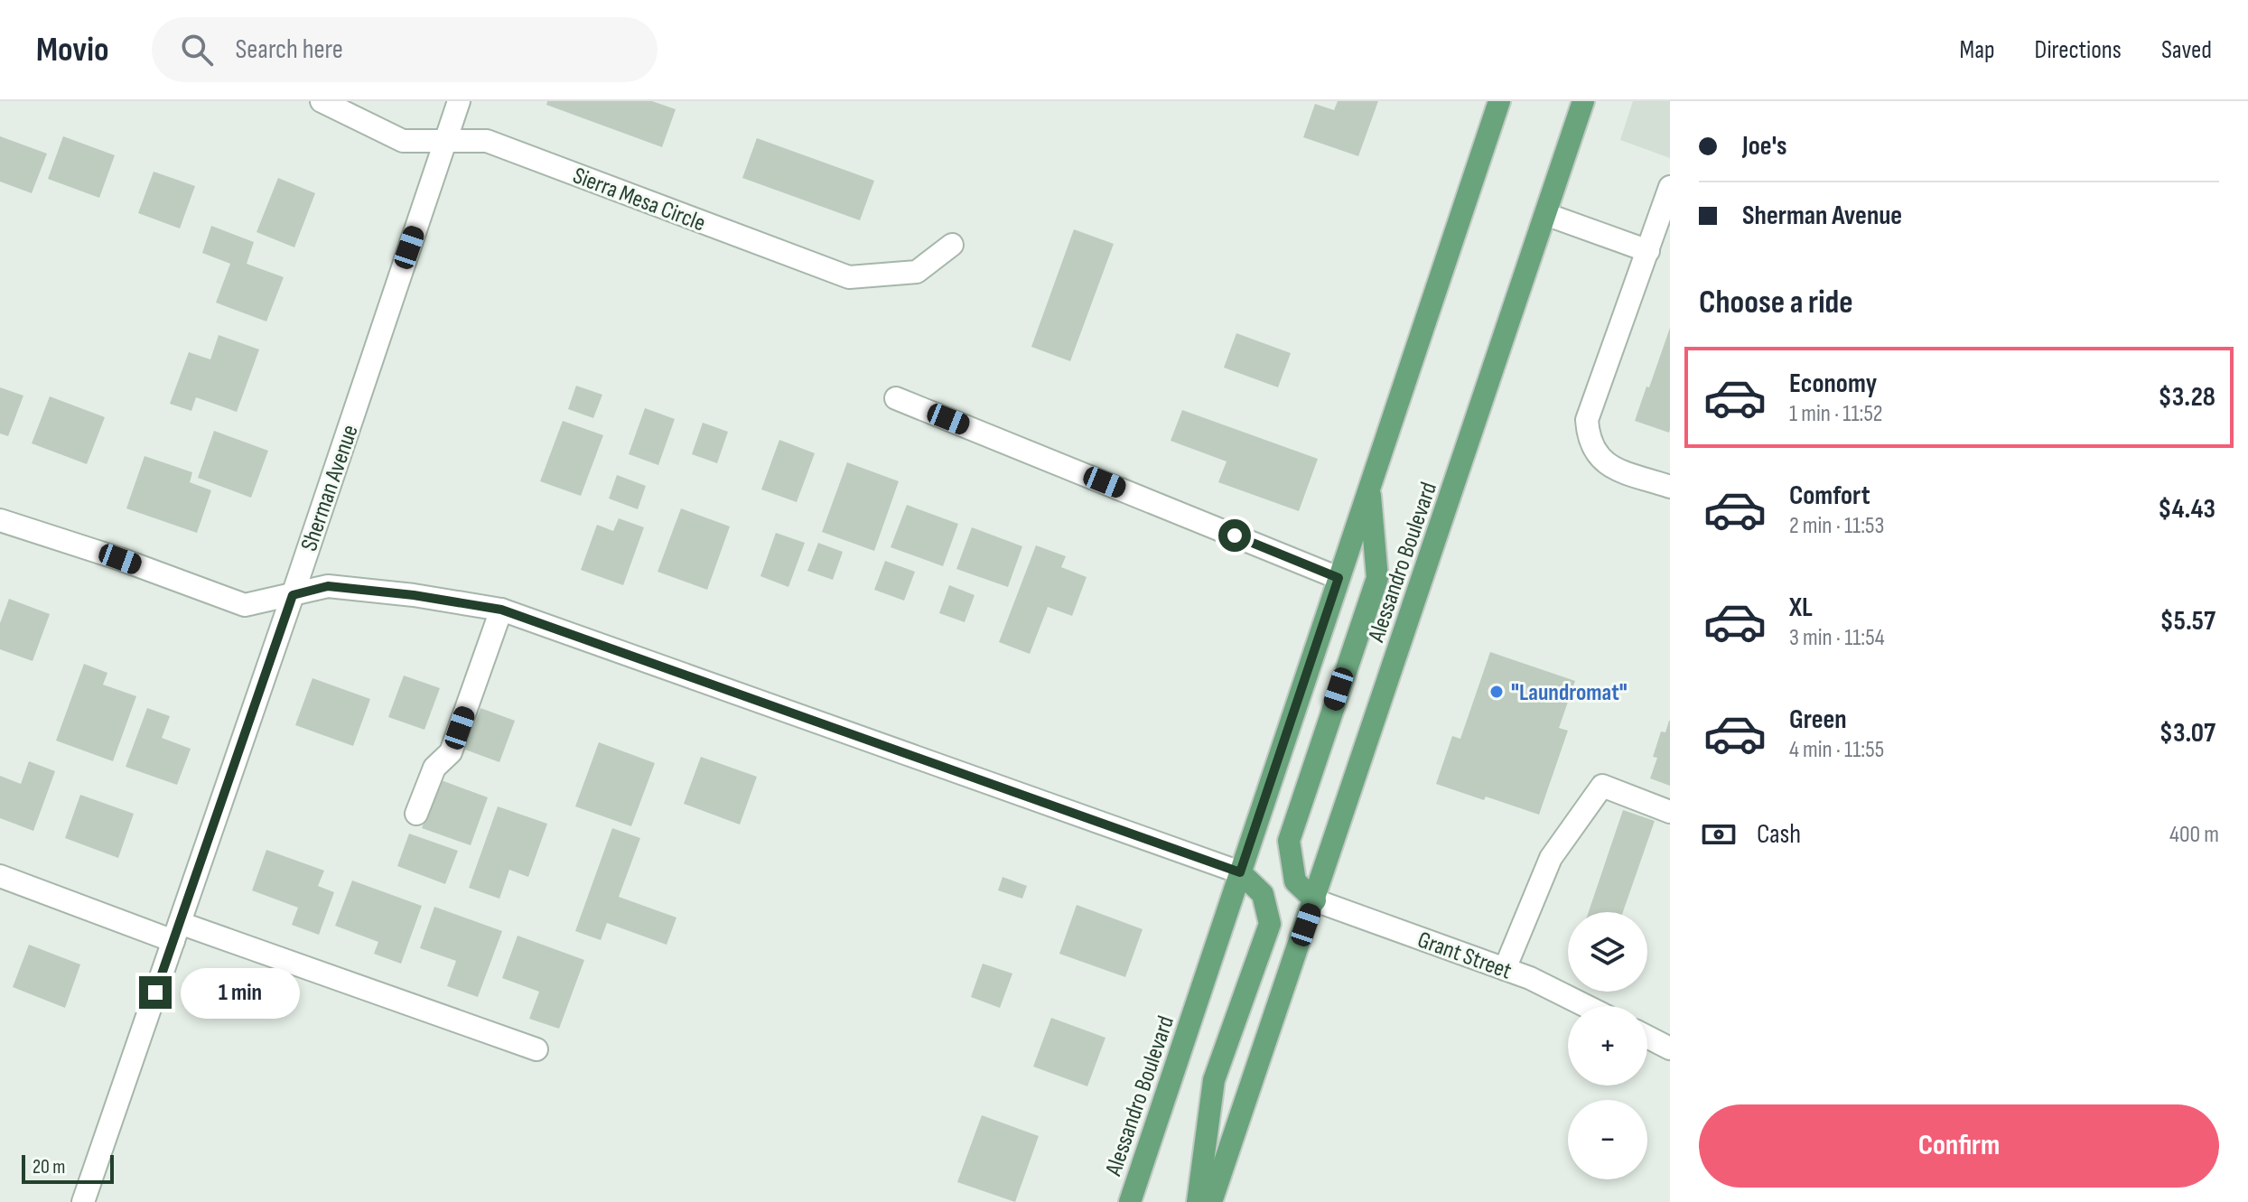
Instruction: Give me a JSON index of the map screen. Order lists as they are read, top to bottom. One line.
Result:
{"streets":{"main road":["Alessandro Boulevard"],"street":["Sierra Mesa Circle","Sherman Avenue","Grant Street"]},"crossings":[["Sierra Mesa Circle","Sherman Avenue"],["Alessandro Boulevard","Grant Street"]],"places":["\"Laundromat\""],"scale_bar":"20 m","page":{"header":"Movio","search":"Search here","nav":["Map","Directions","Saved"],"banner":["Joe's","Sherman Avenue"],"heading":"Choose a ride","list":[{"name":"Economy","note":"1 min · 11:52","value":"$3.28"},{"name":"Comfort","note":"2 min · 11:53","value":"$4.43"},{"name":"XL","note":"3 min · 11:54","value":"$5.57"},{"name":"Green","note":"4 min · 11:55","value":"$3.07"}],"pay":["Cash","400 m"],"map_buttons":["+","−"],"bubble":"1 min","buttons":"Confirm","scale":"20 m"}}
